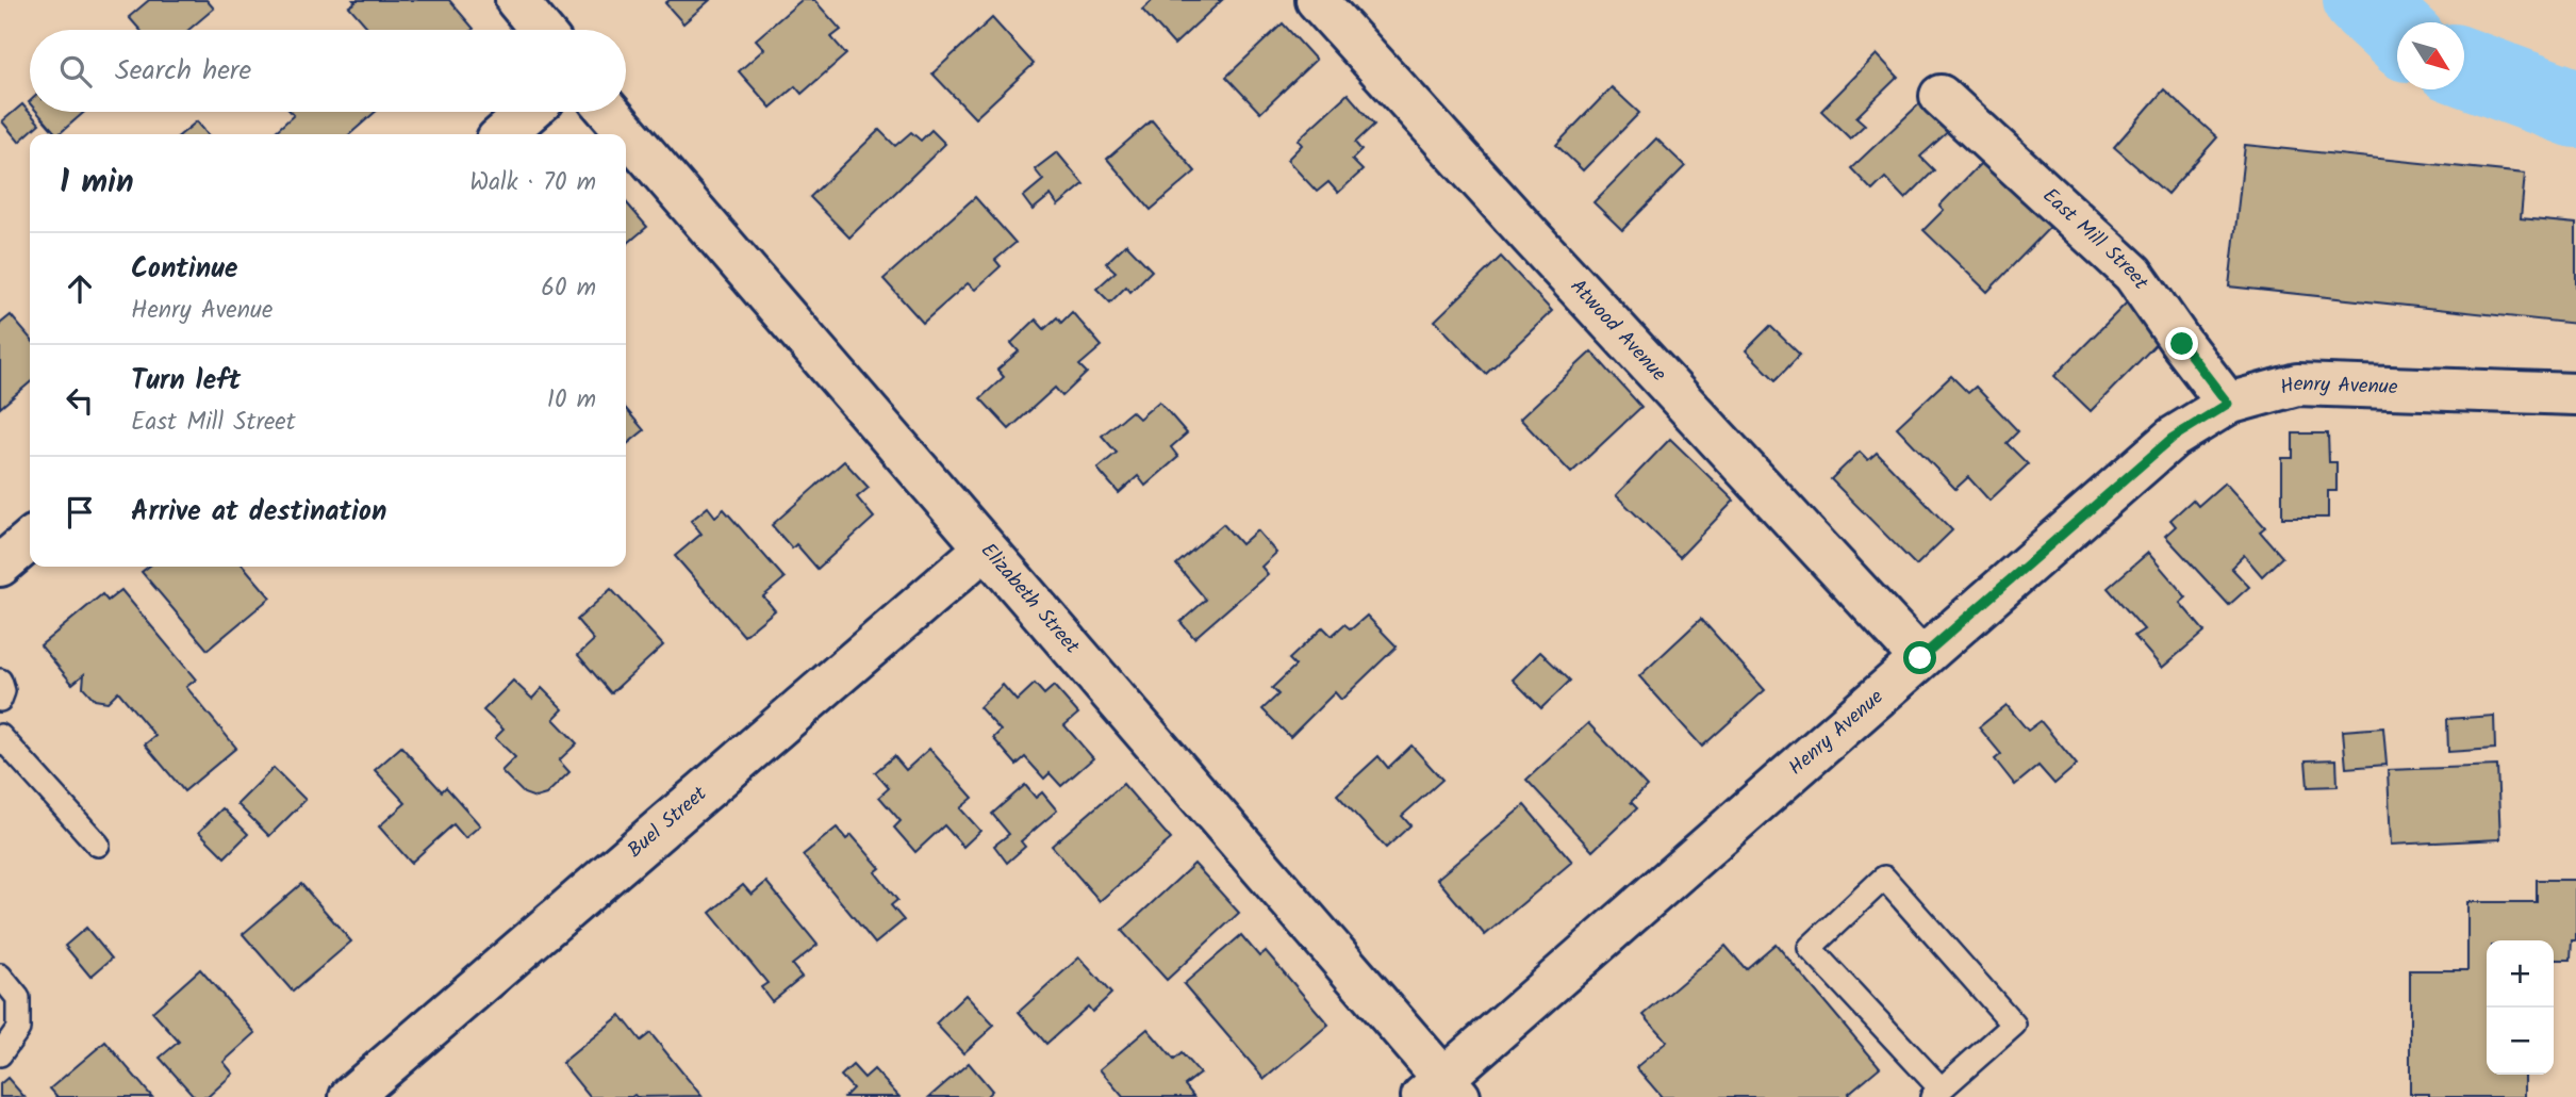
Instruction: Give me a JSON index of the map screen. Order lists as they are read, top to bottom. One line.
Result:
{"streets":{"street":["East Mill Street","Atwood Avenue","Henry Avenue","Elizabeth Street","Buel Street"]},"crossings":[["East Mill Street","Henry Avenue"],["Atwood Avenue","Henry Avenue"],["Henry Avenue","Elizabeth Street"],["Elizabeth Street","Buel Street"]],"north":"bottom right","page":{"search":"Search here","heading":["1 min","Walk · 70 m"],"list":[["Continue","Henry Avenue","60 m"],["Turn left","East Mill Street","10 m"],"Arrive at destination"],"map_buttons":["+","−"]}}
